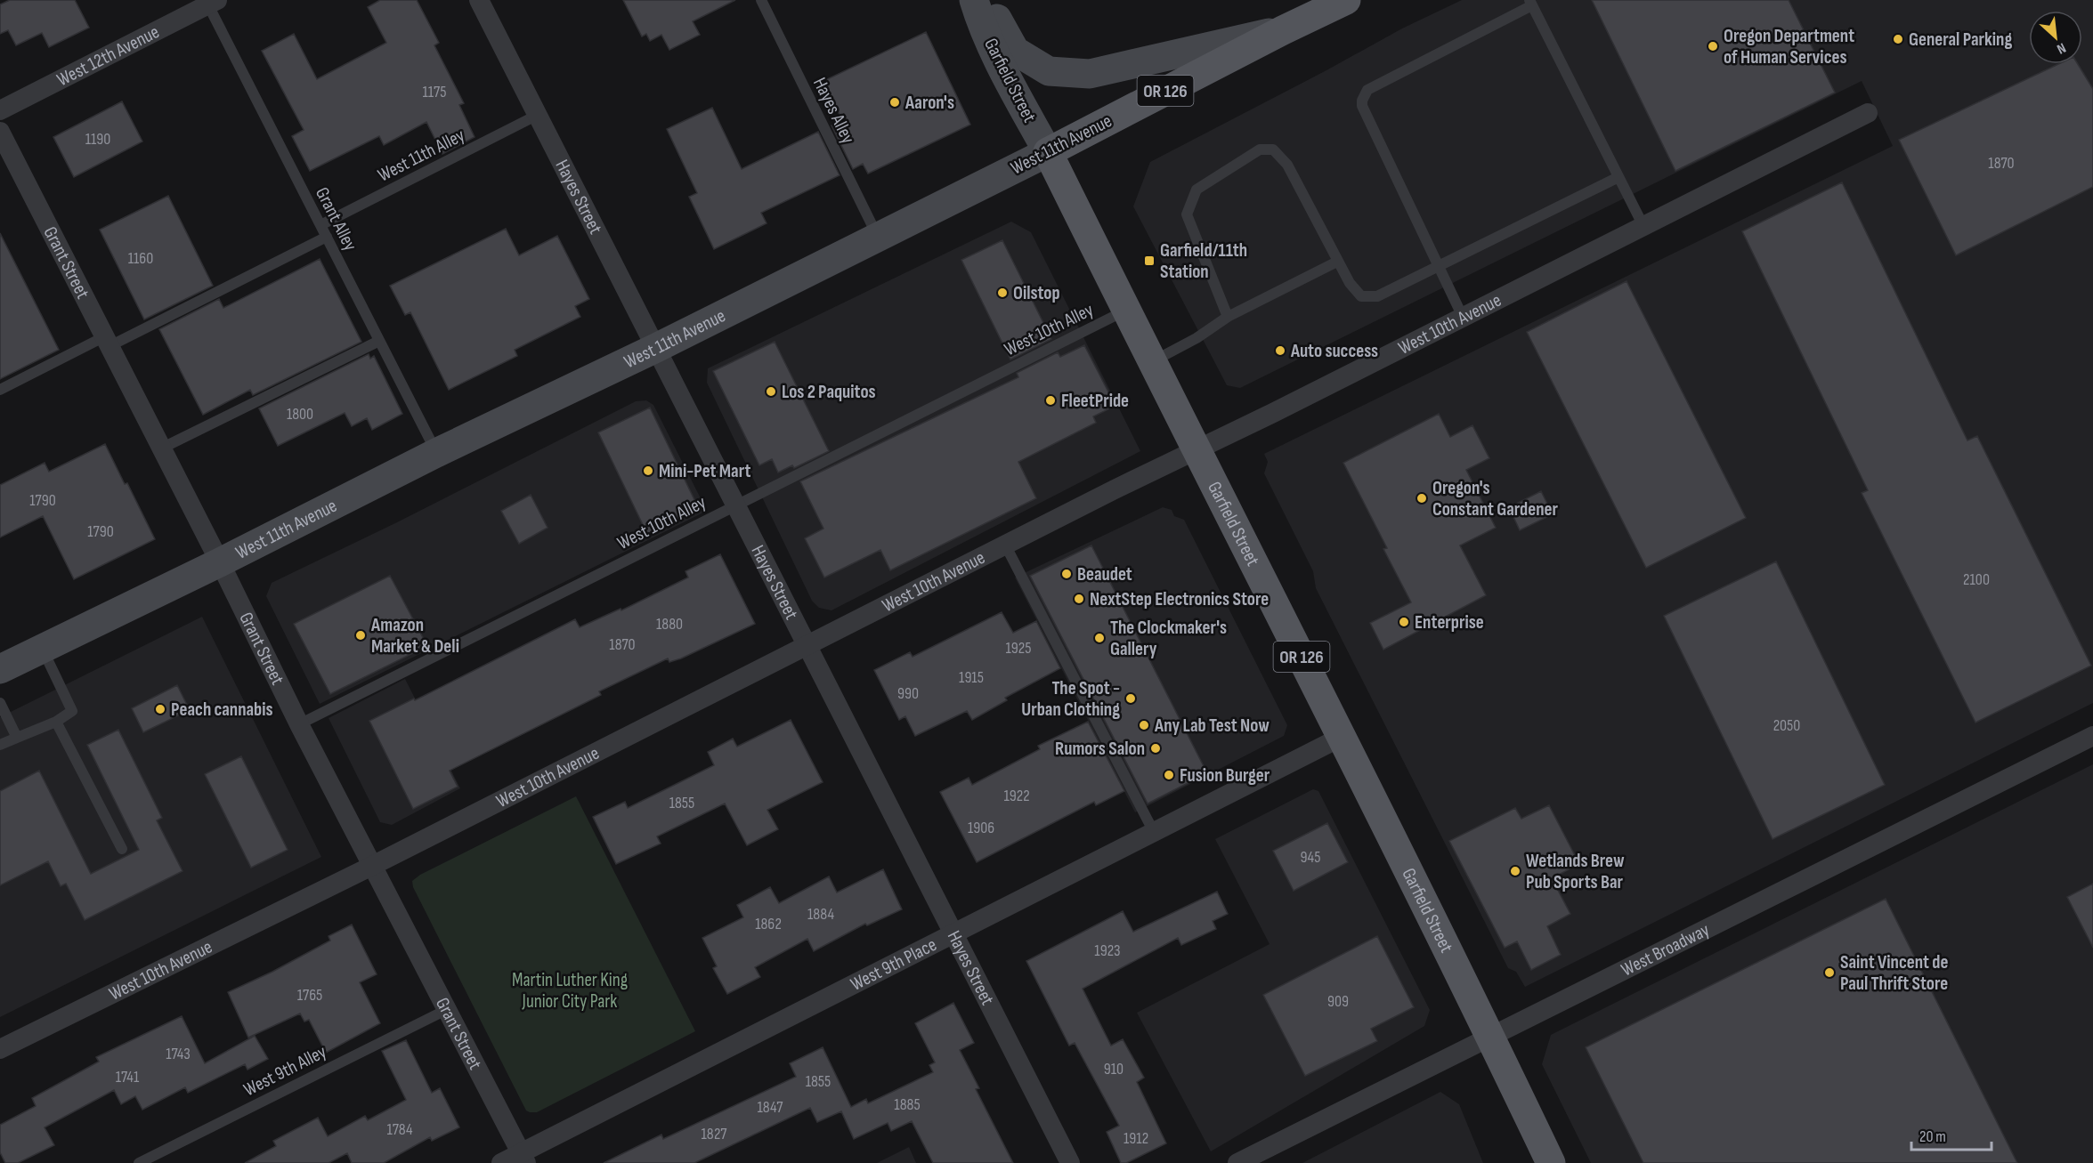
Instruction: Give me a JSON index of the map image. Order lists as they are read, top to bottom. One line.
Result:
{"streets":{"main road":["Garfield Street","OR 126","West 11th Avenue"],"street":["West 12th Avenue","Hayes Street","Grant Street","West 10th Avenue","West Broadway","West 9th Place"],"lane":["Hayes Alley","West 11th Alley","Grant Alley","West 10th Alley","West 9th Alley"]},"crossings":[["West 12th Avenue","Grant Alley"],["Garfield Street","West 11th Avenue"],["Garfield Street","West 10th Avenue"],["Garfield Street","West 10th Alley"],["Garfield Street","West Broadway"],["Garfield Street","West 9th Place"],["Hayes Alley","West 11th Avenue"],["West 11th Avenue","Hayes Street"],["West 11th Avenue","Grant Alley"],["West 11th Avenue","Grant Street"],["West 11th Alley","Hayes Street"],["West 11th Alley","Grant Alley"],["Hayes Street","West 10th Avenue"],["Hayes Street","West 10th Alley"],["Hayes Street","West 9th Place"],["Grant Street","West 10th Avenue"],["Grant Street","West 10th Alley"],["Grant Street","West 9th Place"],["Grant Street","West 9th Alley"]],"parks":["Martin Luther King Junior City Park"],"places":{"other":["General Parking","Oregon Department of Human Services","Aaron's","Oilstop","Auto success","Los 2 Paquitos","FleetPride","Mini-Pet Mart","Oregon's Constant Gardener","Beaudet","NextStep Electronics Store","Enterprise","Amazon Market & Deli","The Clockmaker's Gallery","The Spot - Urban Clothing","Peach cannabis","Any Lab Test Now","Rumors Salon","Fusion Burger","Wetlands Brew Pub Sports Bar","Saint Vincent de Paul Thrift Store"],"transit":["Garfield/11th Station"]},"house_numbers":["1175","1190","1870","1160","1800","1790","1790","2100","1880","1870","1925","1915","990","2050","1922","1855","1906","945","1884","1862","1923","1765","909","1743","910","1741","1855","1885","1847","1784","1827","1912"],"scale_bar":"20 m","north":"bottom right"}
